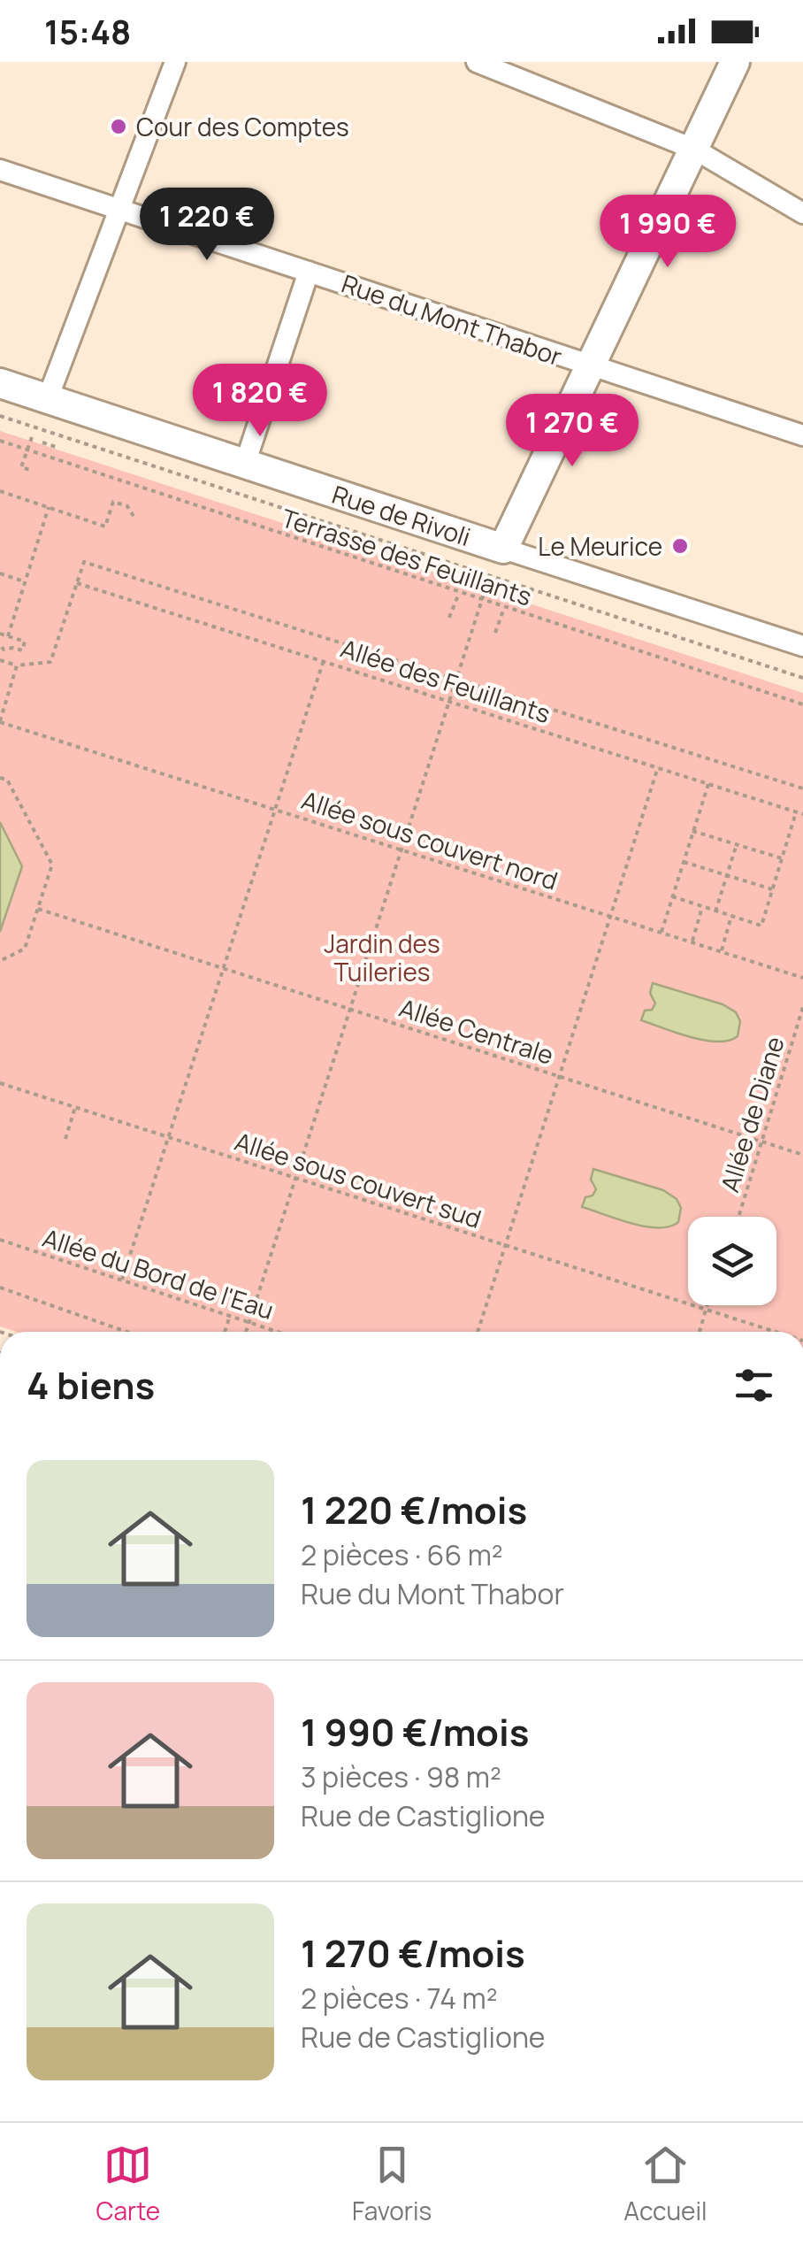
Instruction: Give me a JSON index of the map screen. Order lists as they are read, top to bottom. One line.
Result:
{"streets":{"street":["Rue du Mont Thabor","Rue de Rivoli"],"path":["Terrasse des Feuillants","Allée des Feuillants","Allée sous couvert nord","Allée Centrale","Allée de Diane","Allée sous couvert sud","Allée du Bord de l'Eau"]},"crossings":[["Allée Centrale","Allée de Diane"]],"parks":["Jardin des Tuileries"],"places":["Cour des Comptes","Le Meurice"],"page":{"status":"15:48","price":["1 220 €","1 990 €","1 820 €","1 270 €"],"heading":"4 biens","list":[{"name":"1 220 €/mois","note":"2 pièces · 66 m² · Rue du Mont Thabor"},{"name":"1 990 €/mois","note":"3 pièces · 98 m² · Rue de Castiglione"},{"name":"1 270 €/mois","note":"2 pièces · 74 m² · Rue de Castiglione"}],"tabs":["Carte","Favoris","Accueil"]}}
